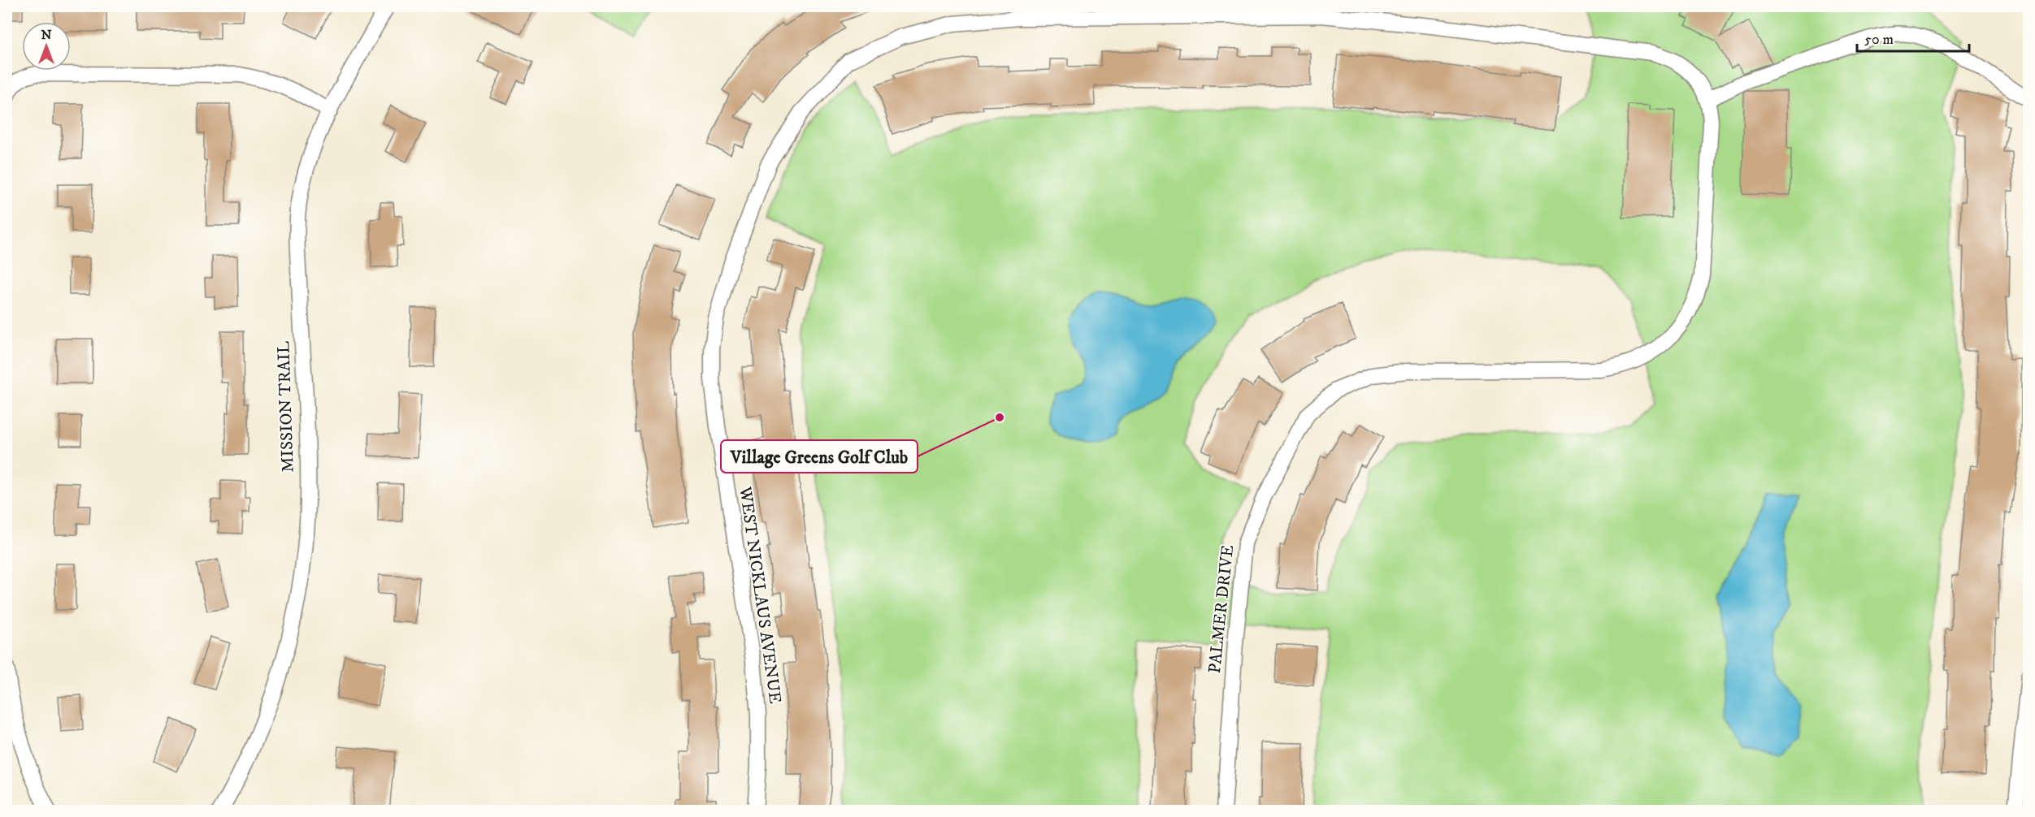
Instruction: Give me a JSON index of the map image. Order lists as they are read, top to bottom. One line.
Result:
{"streets":{"street":["MISSION TRAIL","WEST NICKLAUS AVENUE","PALMER DRIVE"]},"crossings":[["WEST NICKLAUS AVENUE","PALMER DRIVE"]],"places":["Village Greens Golf Club"],"scale_bar":"50 m","north":"top"}
